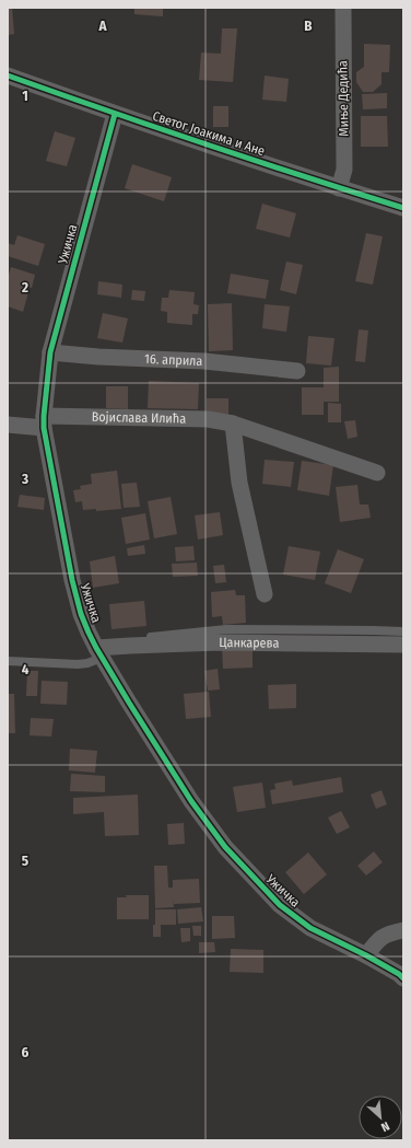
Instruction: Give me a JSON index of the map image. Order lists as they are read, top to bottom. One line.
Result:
{"streets":{"street":["Миње Дедића","Светог Јоакима и Ане","Ужичка","16. априла","Војислава Илића","Цанкарева"]},"crossings":[["Миње Дедића","Светог Јоакима и Ане"],["Светог Јоакима и Ане","Ужичка"],["Ужичка","16. априла"],["Ужичка","Војислава Илића"],["Ужичка","Цанкарева"]],"north":"bottom right","grid":{"columns":["A","B"],"rows":["1","2","3","4","5","6"]}}
